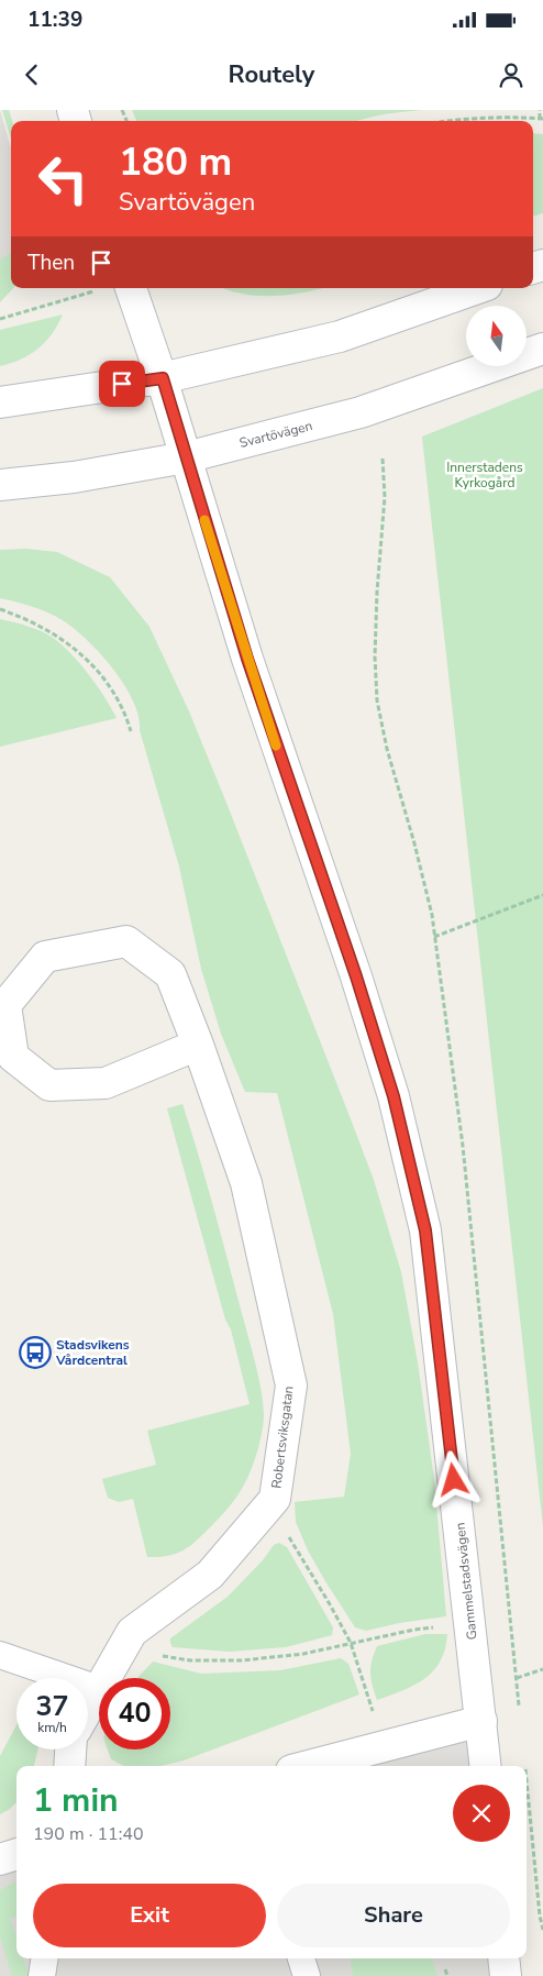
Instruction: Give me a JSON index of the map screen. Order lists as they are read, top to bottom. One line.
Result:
{"streets":{"street":["Svartövägen","Robertsviksgatan","Gammelstadsvägen"]},"crossings":[["Svartövägen","Gammelstadsvägen"]],"parks":["Innerstadens Kyrkogård"],"places":{"bus stop":["Stadsvikens Vårdcentral"]},"north":"top","page":{"status":"11:39","header":"Routely","turn":["180 m","Svartövägen"],"then":"Then","speed":"37 km/h","limit":"40","heading":["1 min","190 m · 11:40"],"buttons":["Exit","Share"]}}
